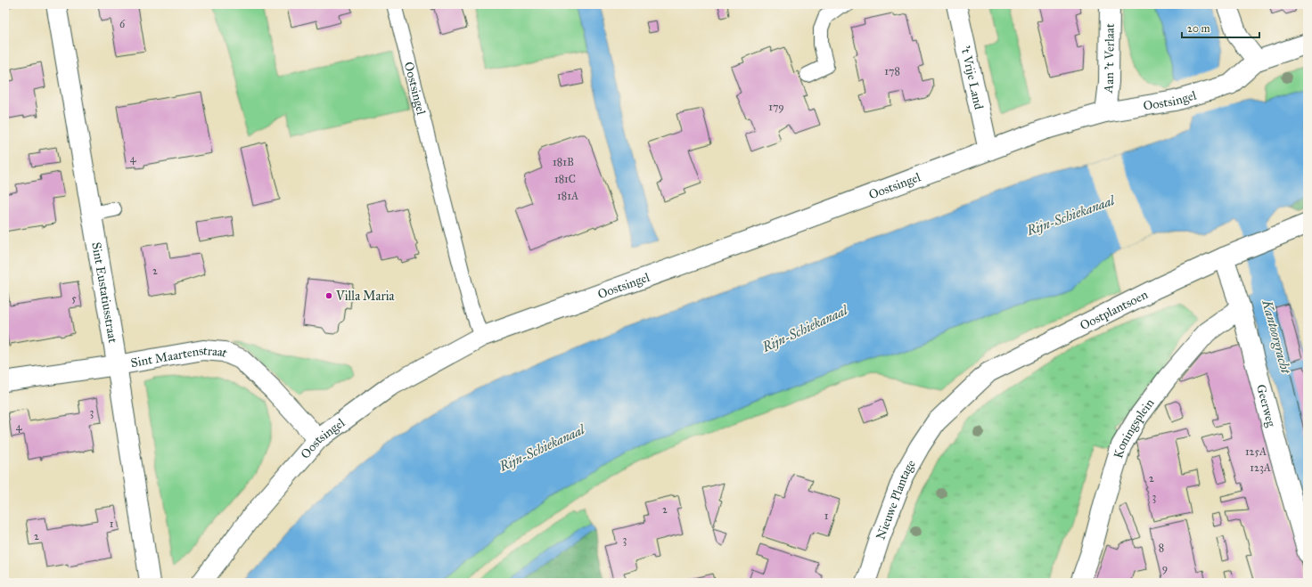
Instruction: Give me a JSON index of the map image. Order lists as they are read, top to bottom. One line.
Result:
{"streets":{"street":["Aan 't Verlaat","'t Vrije Land","Oostsingel","Sint Eustatiusstraat","Oostplantsoen","Sint Maartenstraat","Geerweg","Koningsplein","Nieuwe Plantage"]},"crossings":[["Aan 't Verlaat","Oostsingel"],["'t Vrije Land","Oostsingel"],["Oostsingel","Sint Maartenstraat"],["Sint Eustatiusstraat","Sint Maartenstraat"],["Oostplantsoen","Geerweg"],["Oostplantsoen","Nieuwe Plantage"],["Geerweg","Koningsplein"]],"water":["Rijn-Schiekanaal","Kantoorgracht"],"places":["Villa Maria"],"house_numbers":["6","178","179","4","181B","181C","181A","2","5","3","4","125A","123A","2","3","2","1","1","2","3","8","9"],"scale_bar":"20 m"}
